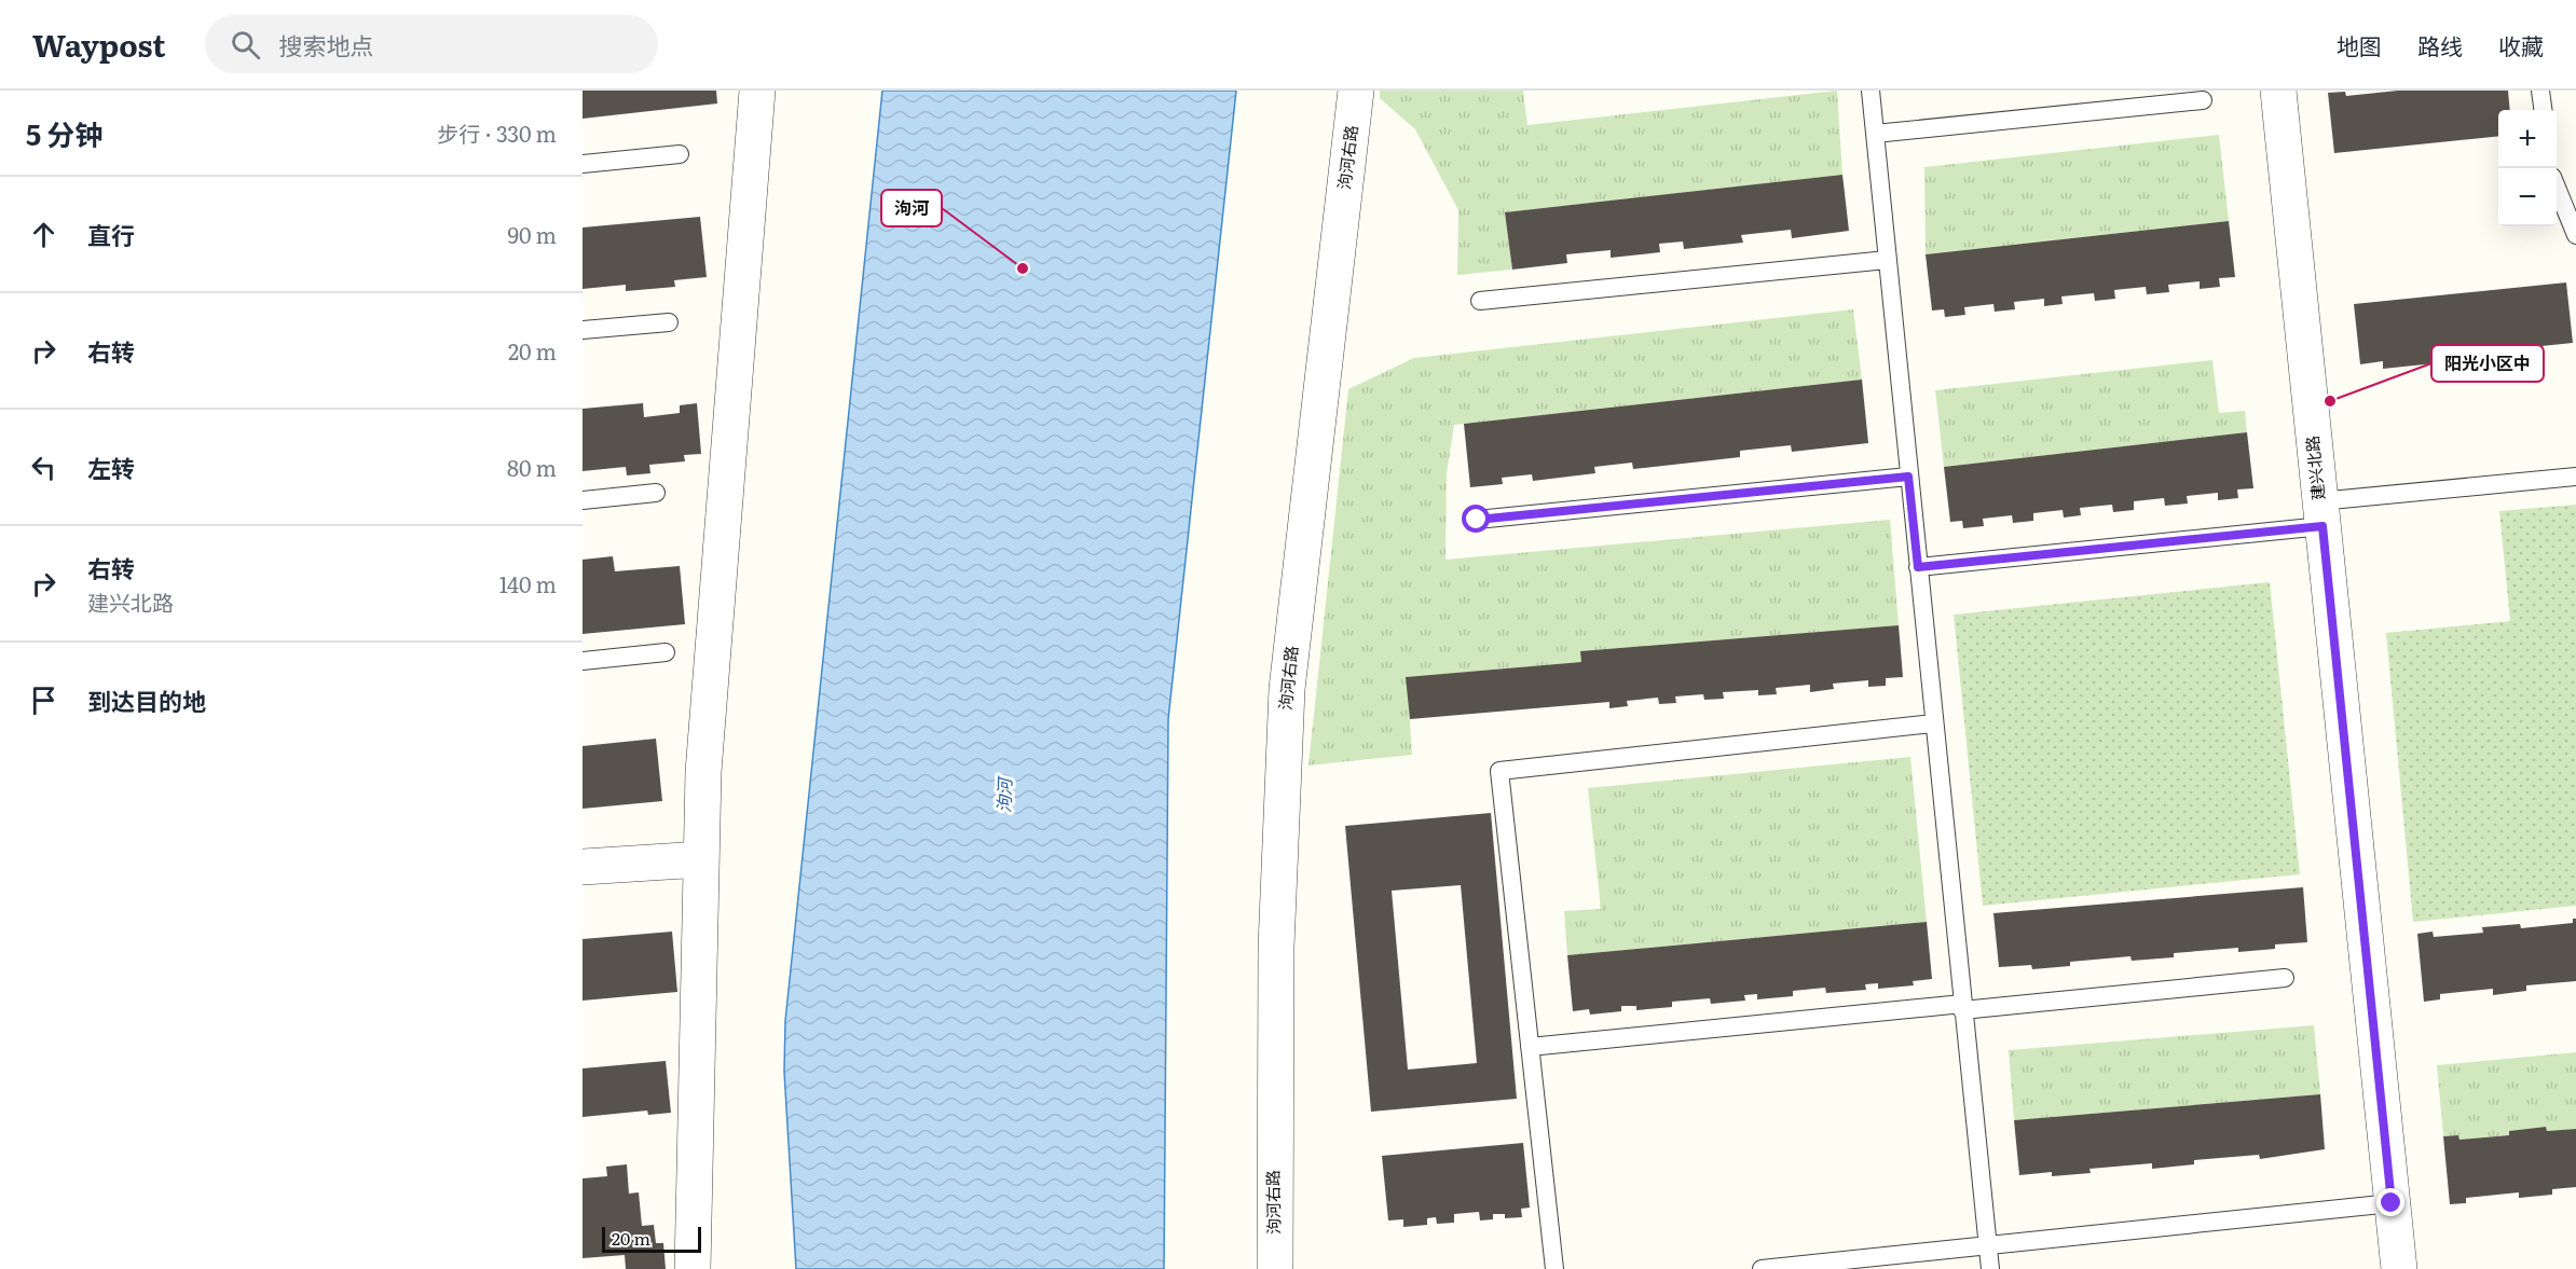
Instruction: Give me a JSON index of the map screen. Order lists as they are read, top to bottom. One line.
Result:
{"streets":{"street":["泃河右路","建兴北路"]},"water":["泃河"],"places":["泃河","阳光小区中"],"scale_bar":"20 m","page":{"header":"Waypost","search":"搜索地点","nav":["地图","路线","收藏"],"heading":["5 分钟","步行 · 330 m"],"map_buttons":["+","−"],"list":[["直行","90 m"],["右转","20 m"],["左转","80 m"],["右转","建兴北路","140 m"],"到达目的地"],"scale":"20 m"}}
